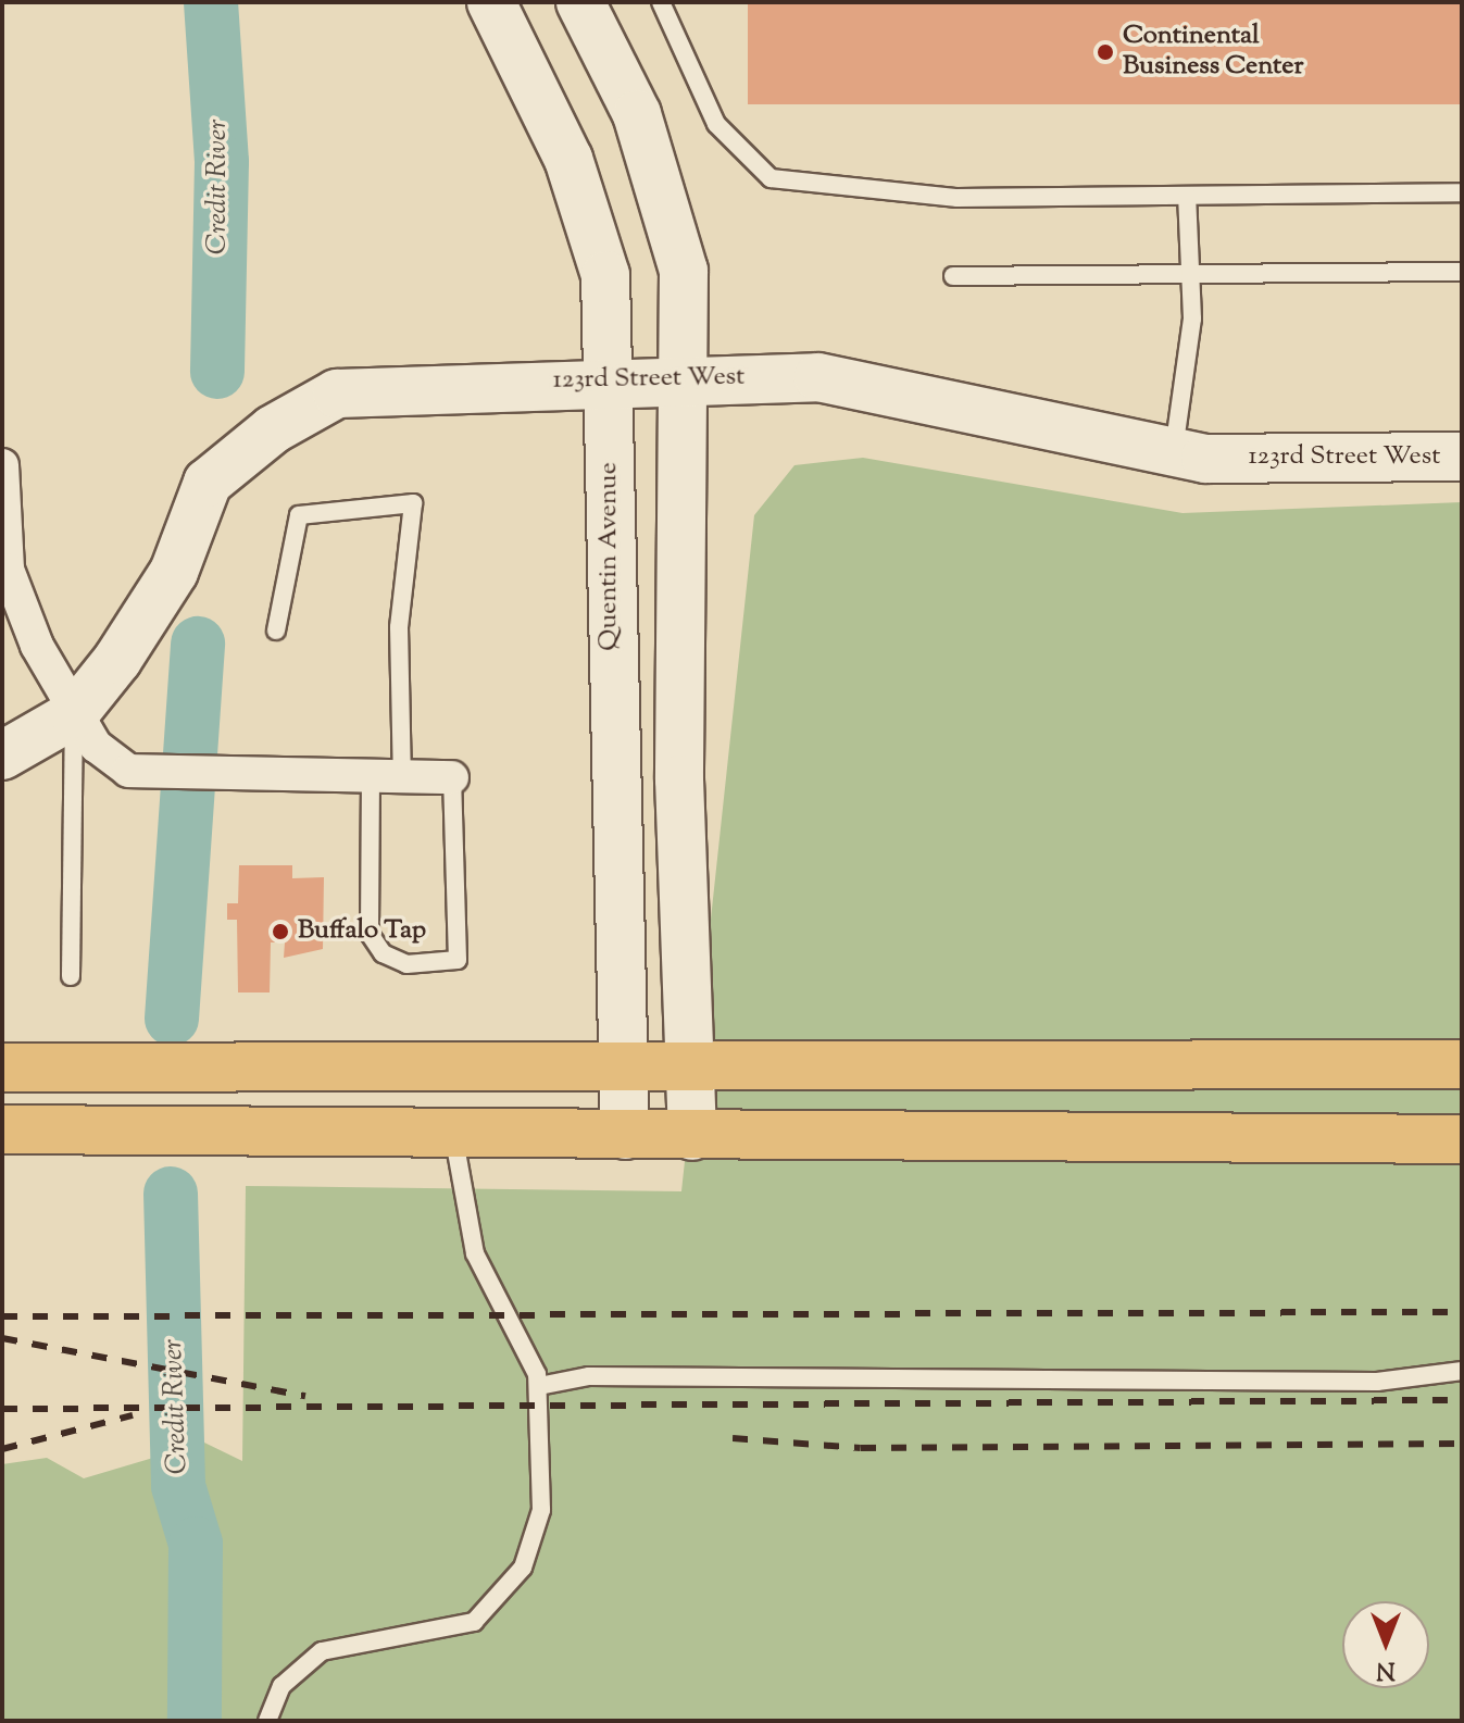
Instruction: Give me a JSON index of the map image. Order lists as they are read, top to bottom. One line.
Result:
{"streets":{"street":["123rd Street West","Quentin Avenue"]},"crossings":[["123rd Street West","Quentin Avenue"]],"water":["Credit River"],"places":["Continental Business Center","Buffalo Tap"],"north":"bottom"}
